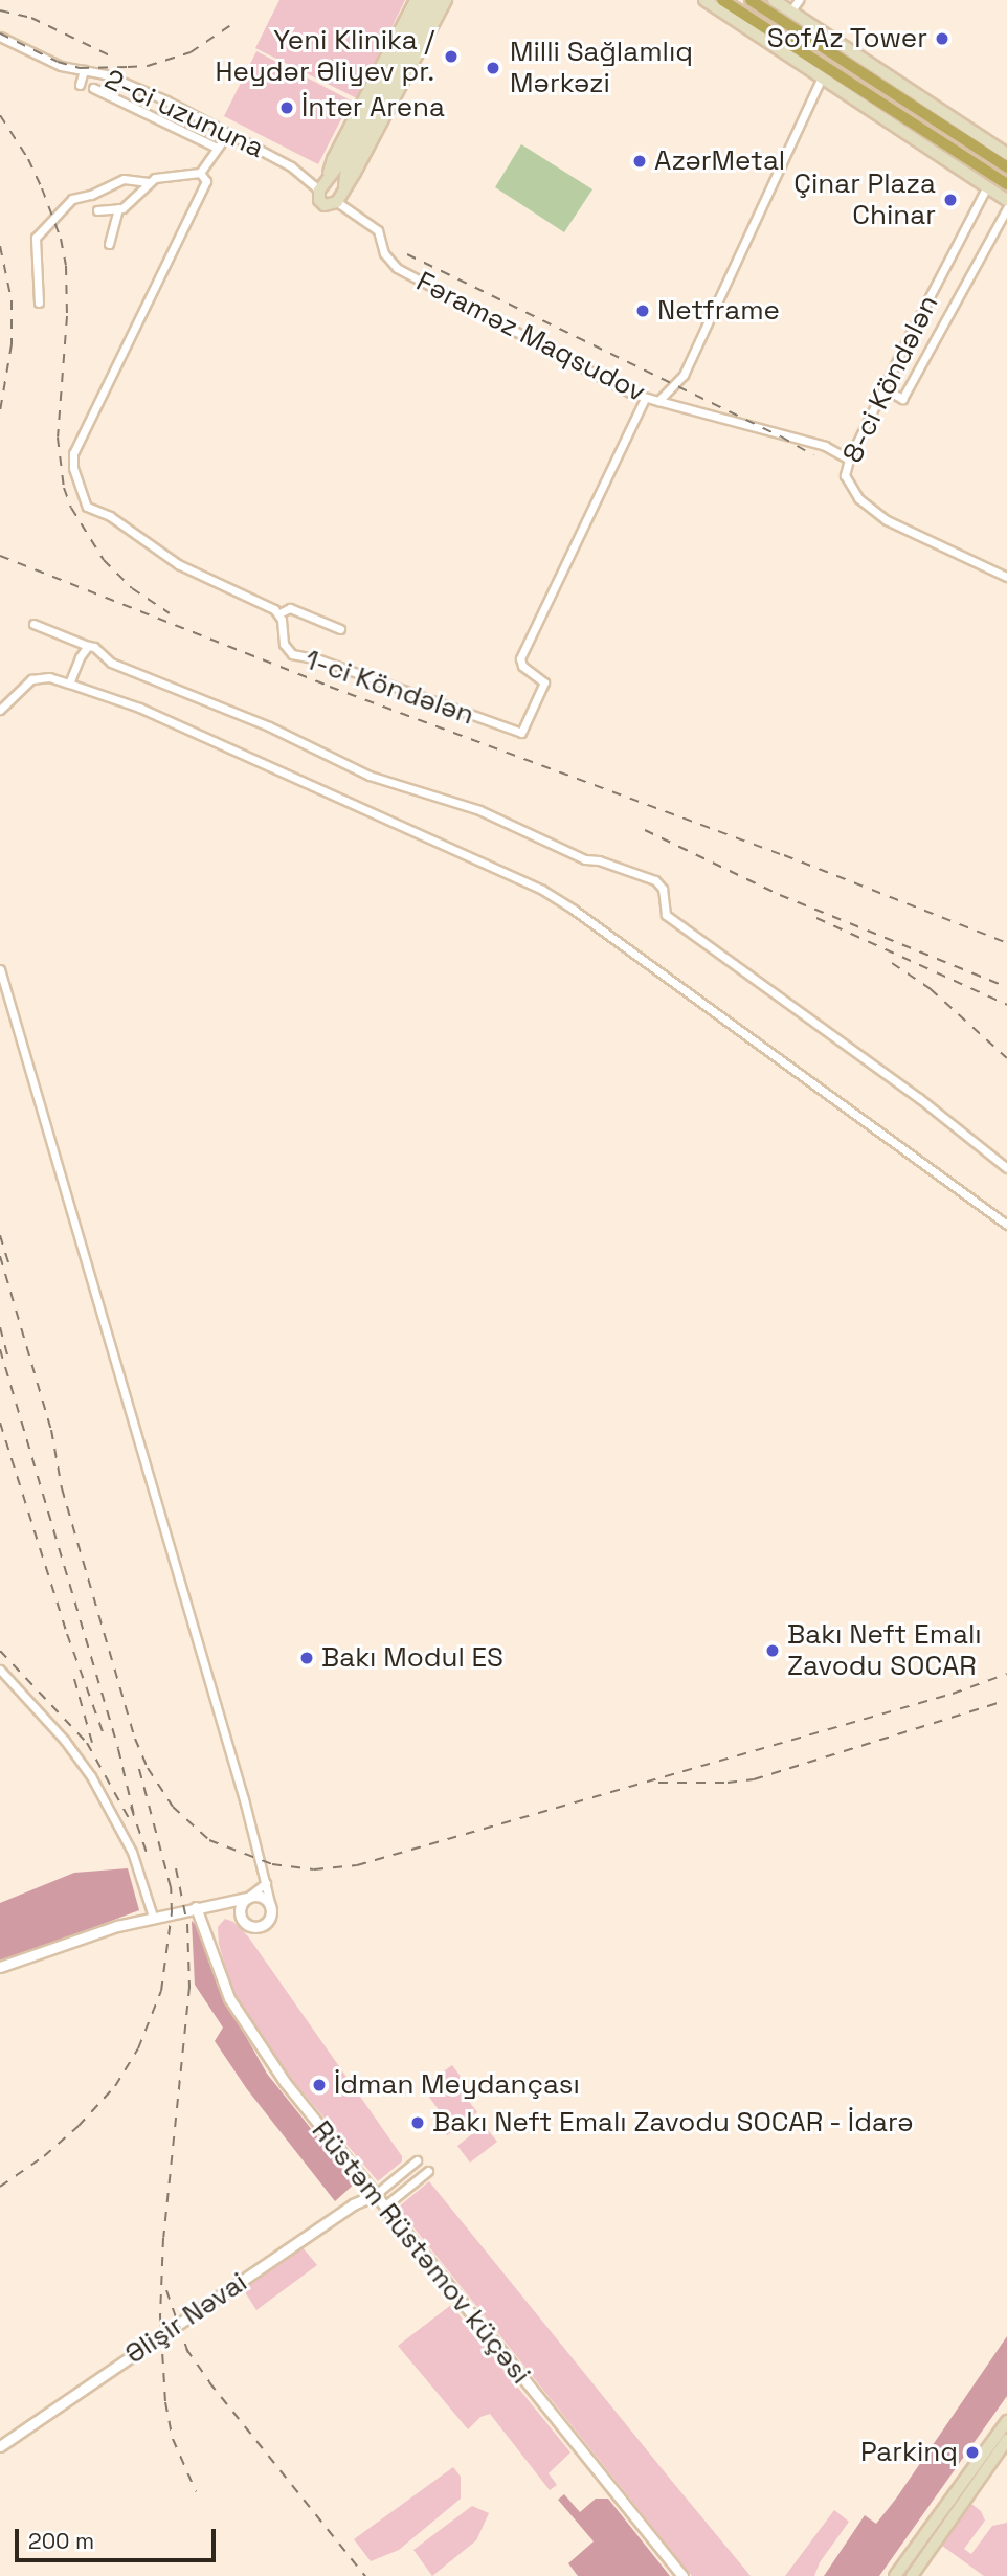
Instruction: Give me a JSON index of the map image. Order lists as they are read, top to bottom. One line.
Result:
{"streets":{"street":["2-ci uzununa","Fəraməz Maqsudov","8-ci Köndələn","1-ci Köndələn","Rüstəm Rüstəmov küçəsi","Əlişir Nəvai"]},"crossings":[["Fəraməz Maqsudov","1-ci Köndələn"],["Rüstəm Rüstəmov küçəsi","Əlişir Nəvai"]],"places":["SofAz Tower","Yeni Klinika / Heydər Əliyev pr.","Milli Sağlamlıq Mərkəzi","İnter Arena","AzərMetal","Çinar Plaza Chinar","Netframe","Bakı Neft Emalı Zavodu SOCAR","Bakı Modul ES","İdman Meydançası","Bakı Neft Emalı Zavodu SOCAR - İdarə","Parkinq"],"scale_bar":"200 m"}
